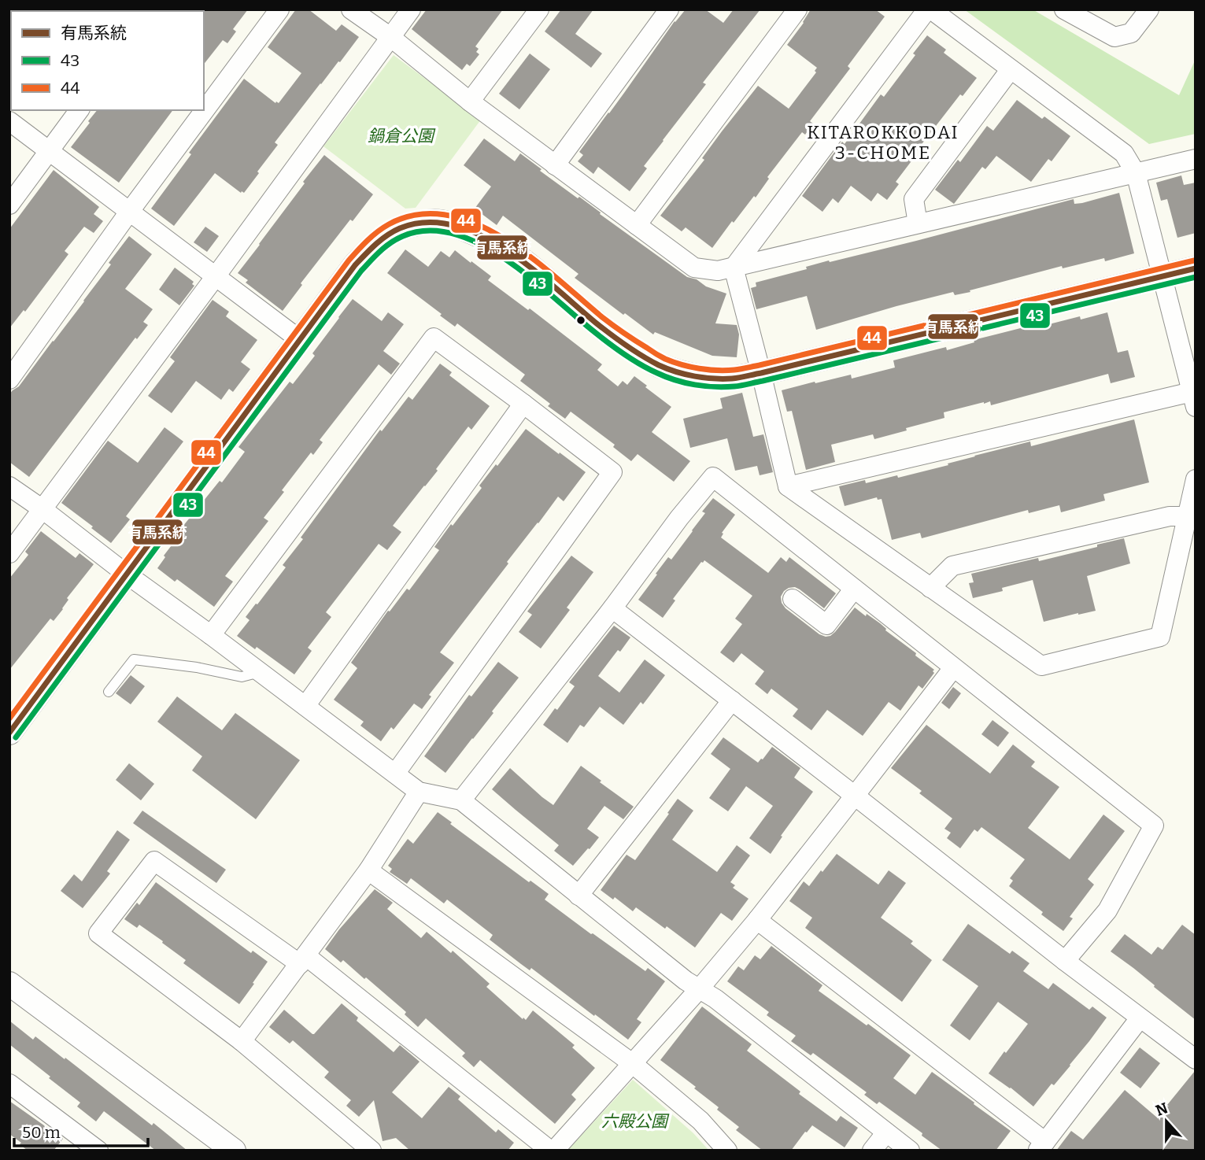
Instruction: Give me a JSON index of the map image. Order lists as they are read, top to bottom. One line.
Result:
{"districts":["KITAROKKODAI 3-CHOME"],"parks":["鍋倉公園","六殿公園"],"lines":["transit line 44","transit line 有馬系統","transit line 43"],"legend":["有馬系統","43","44"],"scale_bar":"50 m","north":"top"}
